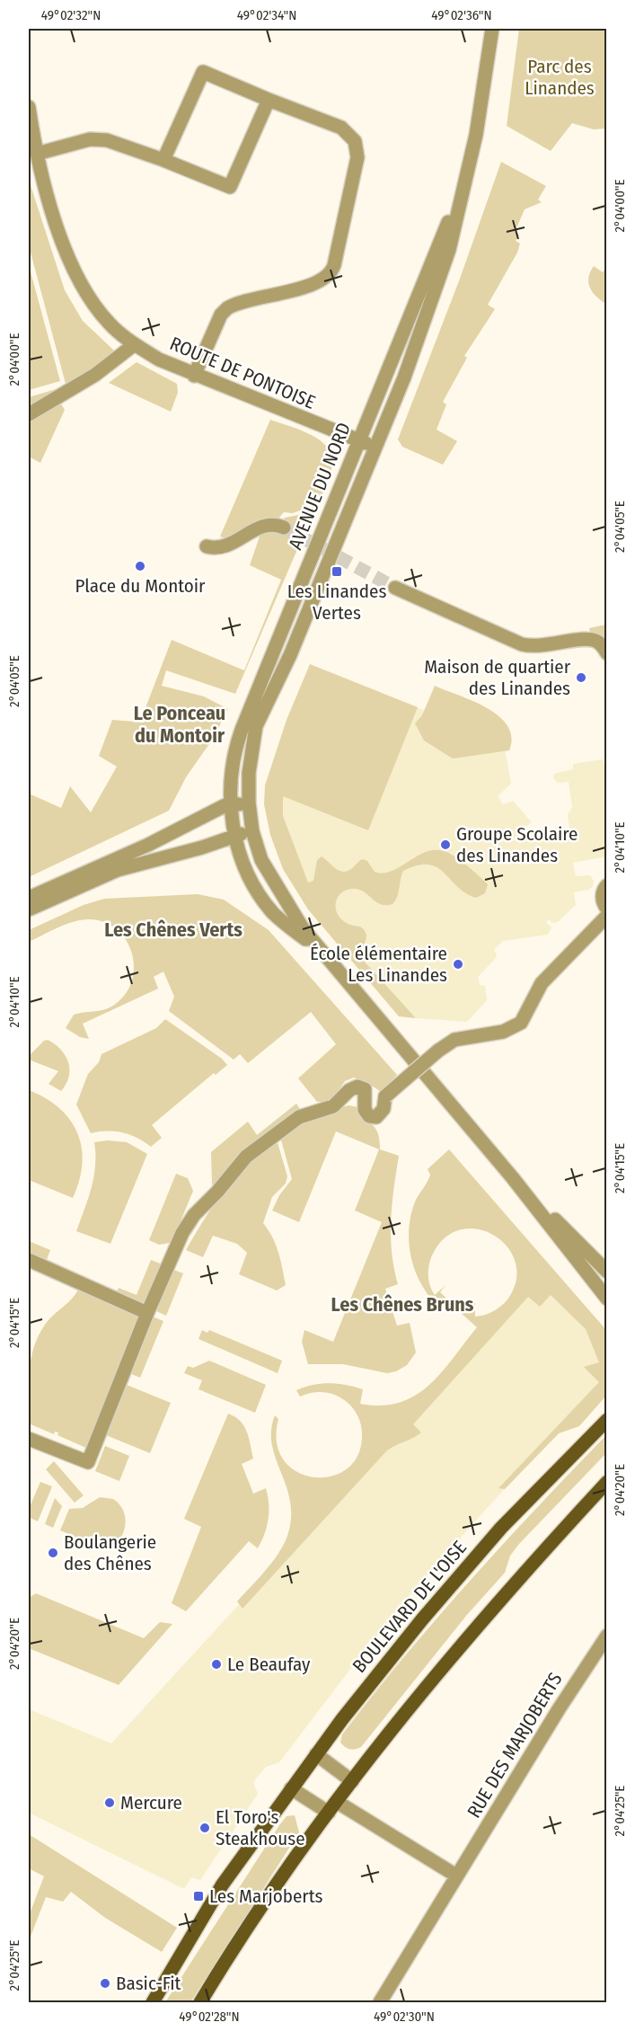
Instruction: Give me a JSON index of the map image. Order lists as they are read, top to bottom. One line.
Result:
{"streets":{"main road":["BOULEVARD DE L'OISE"],"street":["ROUTE DE PONTOISE","AVENUE DU NORD","RUE DES MARJOBERTS"]},"crossings":[["ROUTE DE PONTOISE","AVENUE DU NORD"]],"districts":["Le Ponceau du Montoir","Les Chênes Verts","Les Chênes Bruns"],"parks":["Parc des Linandes"],"places":{"other":["Place du Montoir","Maison de quartier des Linandes","Groupe Scolaire des Linandes","École élémentaire Les Linandes","Boulangerie des Chênes","Le Beaufay","Mercure","El Toro's Steakhouse","Basic-Fit"],"transit":["Les Linandes Vertes","Les Marjoberts"]},"coordinates":["49°02'32\"N","49°02'34\"N","49°02'36\"N","2°04'00\"E","2°04'05\"E","2°04'10\"E","2°04'15\"E","2°04'20\"E","2°04'25\"E","49°02'28\"N","49°02'30\"N"]}
